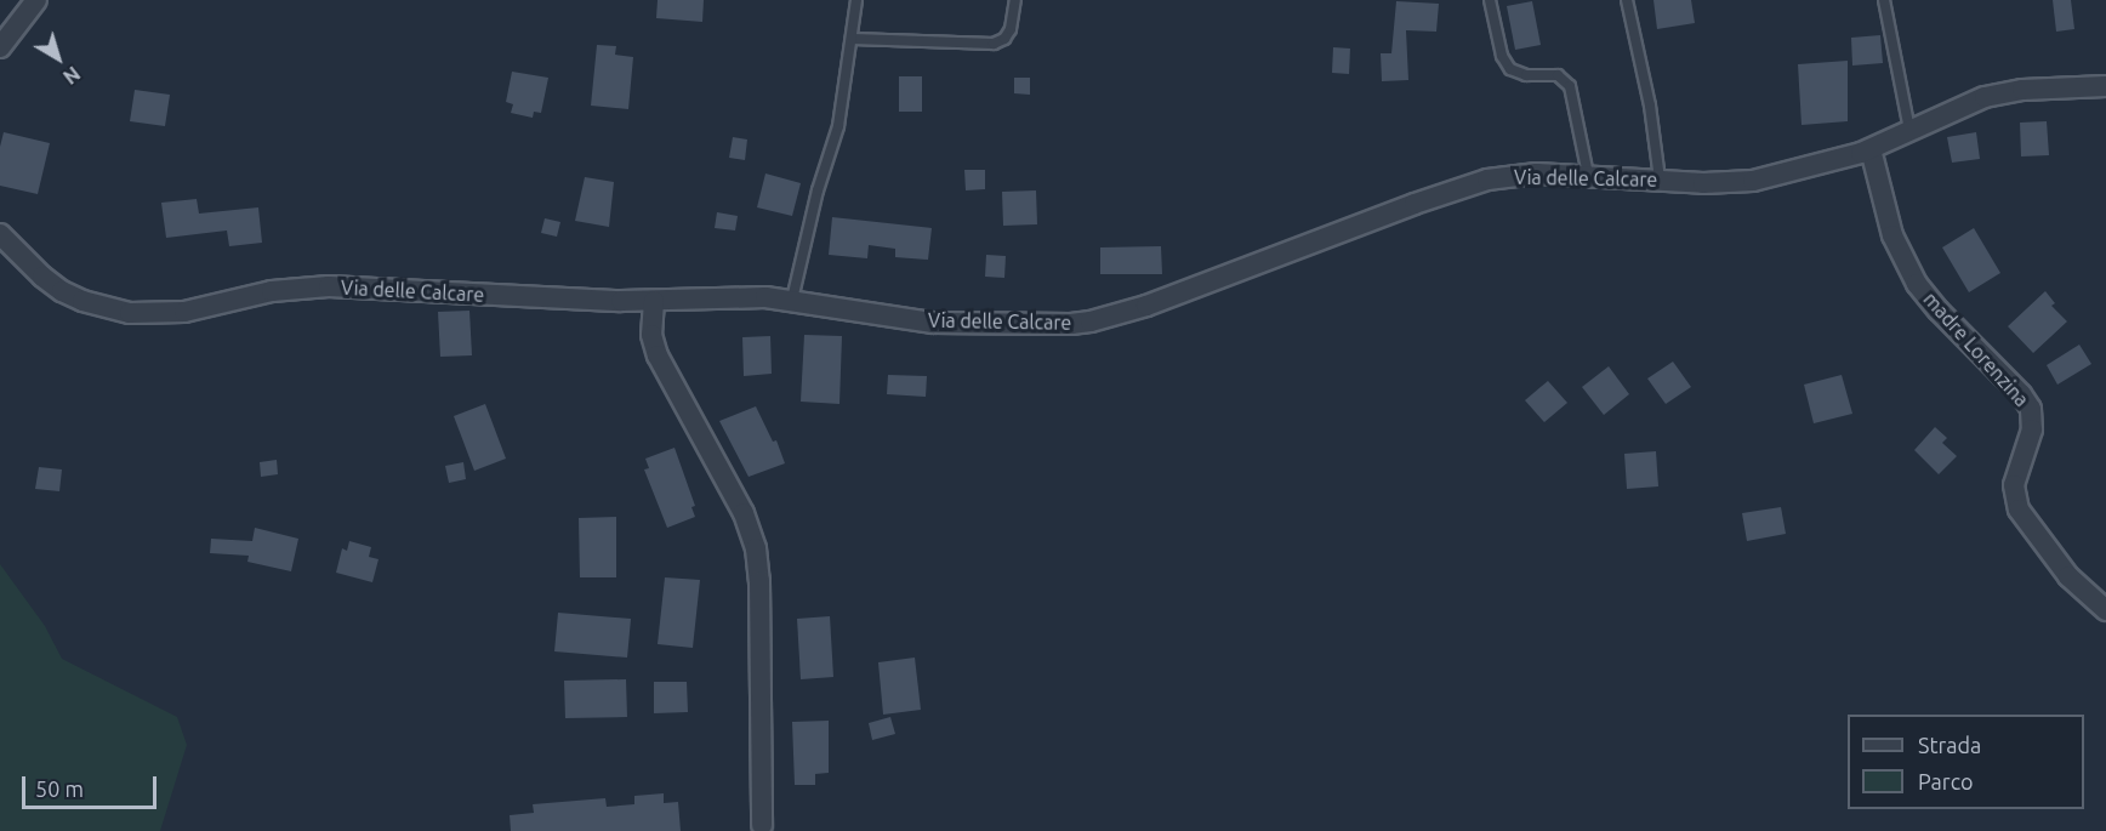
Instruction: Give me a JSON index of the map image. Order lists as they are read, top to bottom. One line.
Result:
{"streets":{"street":["Via delle Calcare","madre Lorenzina"]},"crossings":[["Via delle Calcare","madre Lorenzina"]],"legend":["Strada","Parco"],"scale_bar":"50 m","north":"bottom right"}
